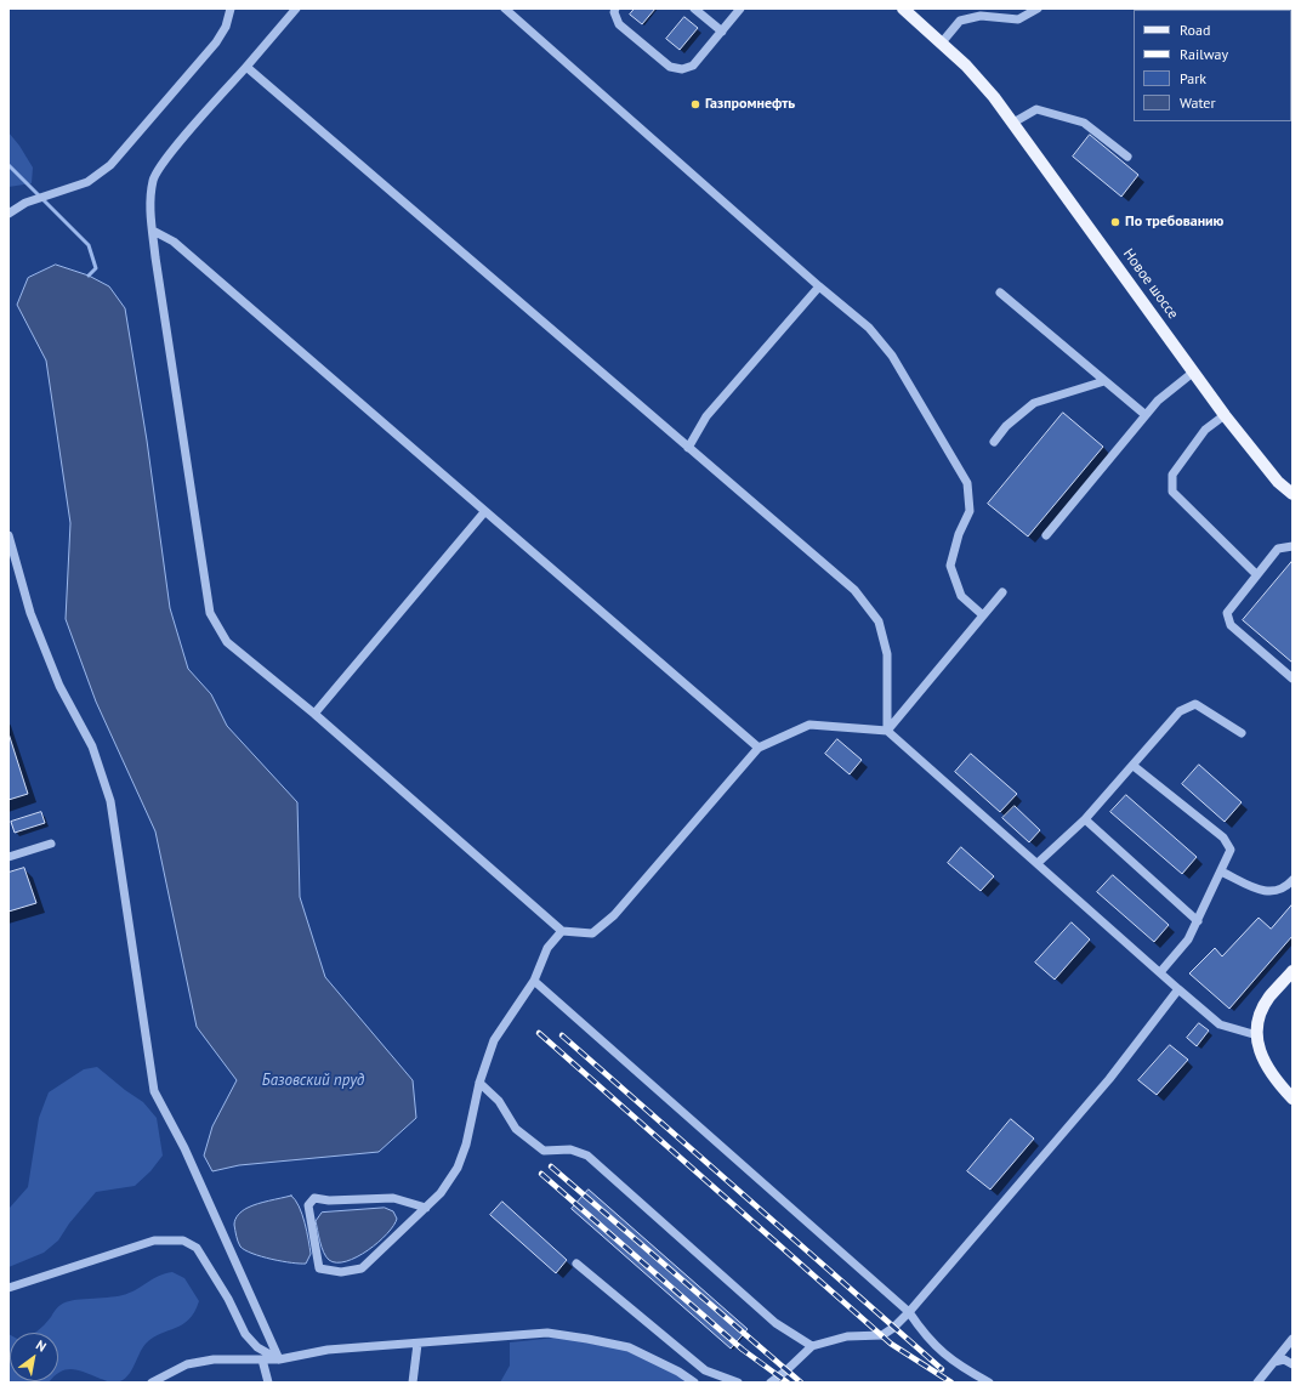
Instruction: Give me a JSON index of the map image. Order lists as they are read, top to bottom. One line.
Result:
{"streets":{"main road":["Новое шоссе"]},"water":["Базовский пруд"],"places":["Газпромнефть","По требованию"],"legend":["Road","Railway","Park","Water"],"north":"top right"}
